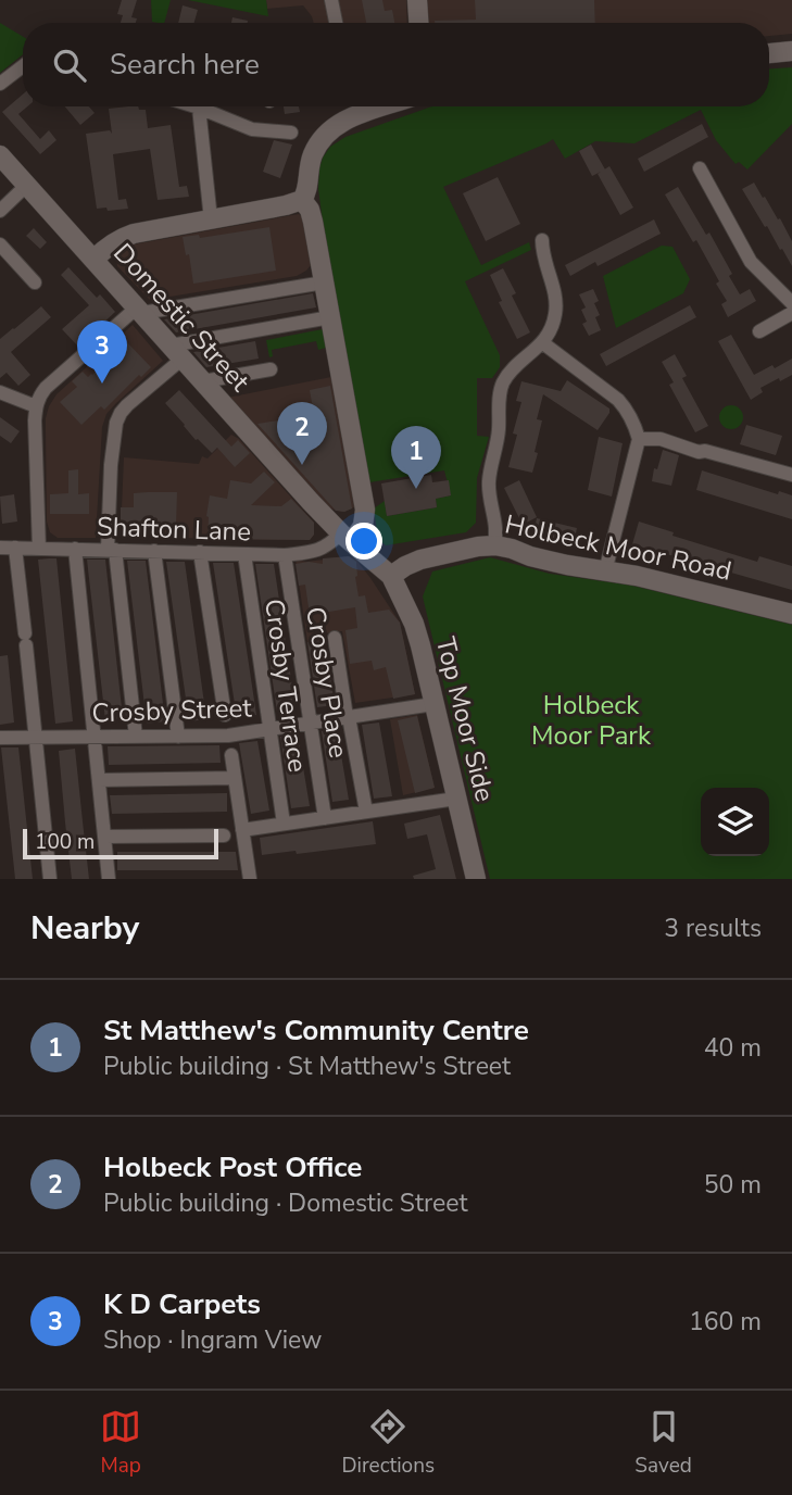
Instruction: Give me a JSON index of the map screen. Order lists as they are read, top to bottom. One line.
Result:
{"streets":{"street":["Domestic Street","Shafton Lane","Holbeck Moor Road","Crosby Place","Crosby Terrace","Crosby Street","Top Moor Side"]},"crossings":[["Domestic Street","Shafton Lane"],["Domestic Street","Holbeck Moor Road"],["Domestic Street","Top Moor Side"],["Shafton Lane","Crosby Place"],["Shafton Lane","Crosby Terrace"],["Holbeck Moor Road","Top Moor Side"],["Crosby Place","Crosby Street"],["Crosby Terrace","Crosby Street"],["Crosby Street","Top Moor Side"]],"parks":["Holbeck Moor Park"],"scale_bar":"100 m","page":{"search":"Search here","pins":["3","2","1"],"scale":"100 m","heading":["Nearby","3 results"],"list":[{"mark":"1","name":"St Matthew's Community Centre","note":"Public building · St Matthew's Street","value":"40 m"},{"mark":"2","name":"Holbeck Post Office","note":"Public building · Domestic Street","value":"50 m"},{"mark":"3","name":"K D Carpets","note":"Shop · Ingram View","value":"160 m"}],"nav":["Map","Directions","Saved"]}}
